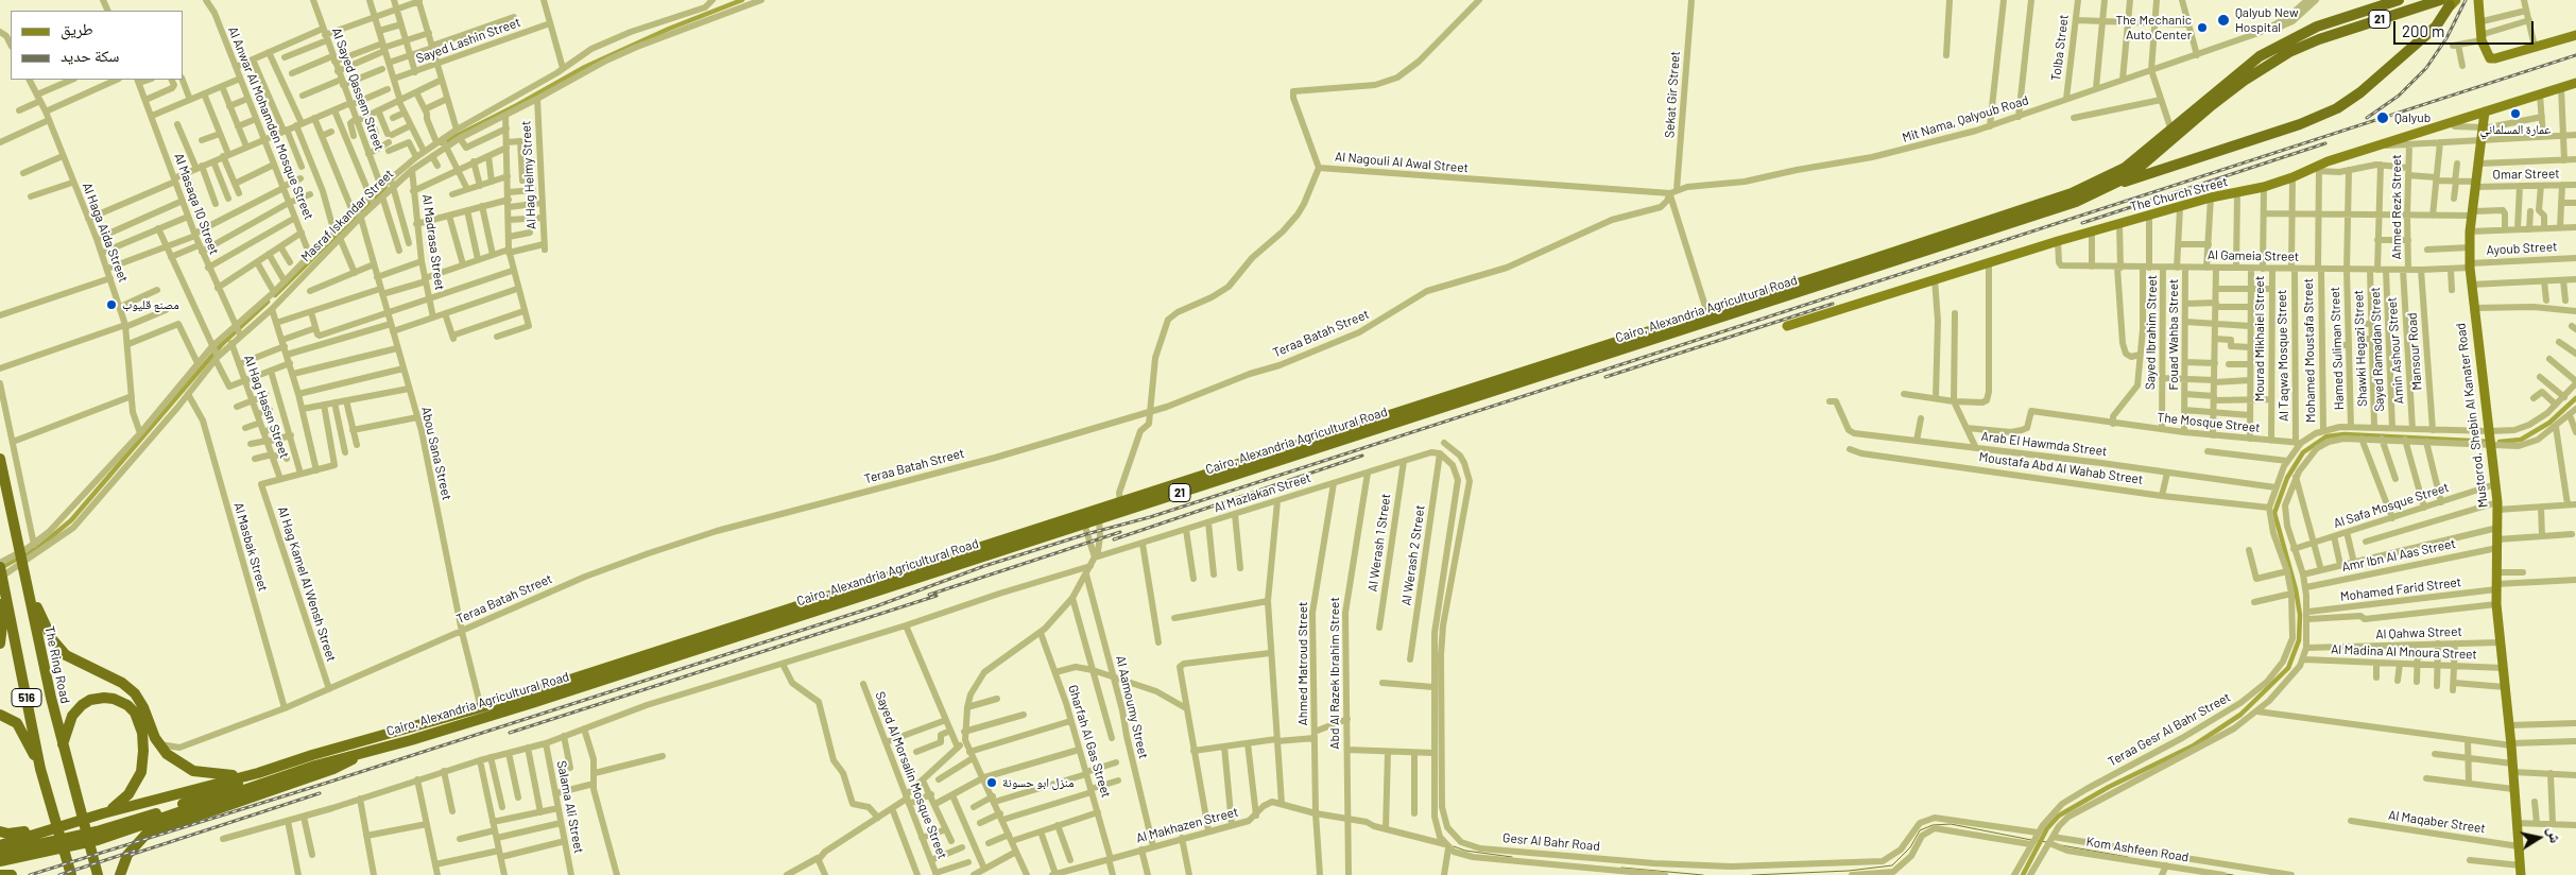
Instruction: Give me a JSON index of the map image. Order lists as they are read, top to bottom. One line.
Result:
{"streets":{"highway":["21","Cairo, Alexandria Agricultural Road","The Ring Road","516"],"main road":["The Church Street","Mustorod, Shebin Al Kanater Road"],"street":["Sayed Lashin Street","Tolba Street","Al Sayed Qassem Street","Sekat Gir Street","Mit Nama, Qalyoub Road","Al Anwar Al Mohamden Mosque Street","Al Nagouli Al Awal Street","Omar Street","Al Hag Helmy Street","Al Masaqa 10 Street","Ahmed Rezk Street","Masraf Iskandar Street","Al Haga Aida Street","Al Madrasa Street","Ayoub Street","Al Gameia Street","Sayed Ibrahim Street","Teraa Batah Street","Fouad Wahba Street","Mourad Mikhaiel Street","Hamed Suliman Street","Shawki Hegazi Street","Sayed Ramadan Street","Mohamed Moustafa Street","Amin Ashour Street","Mansour Road","Al Taqwa Mosque Street","Al Hag Hassn Street","The Mosque Street","Arab El Hawmda Street","Abou Sana Street","Moustafa Abd Al Wahab Street","Al Mazlakan Street","Al Safa Mosque Street","Al Werash 1 Street","Al Masbak Street","Al Werash 2 Street","Amr Ibn Al Aas Street","Al Hag Kamel Al Wensh Street","Mohamed Farid Street","Al Qahwa Street","Al Madina Al Mnoura Street","Ahmed Matroud Street","Abd Al Razek Ibrahim Street","Al Aamoumy Street","Teraa Gesr Al Bahr Street","Gharfah Al Gas Street","Sayed Al Morsalin Mosque Street","Salama Ali Street","Al Maqaber Street","Al Makhazen Street","Gesr Al Bahr Road","Kom Ashfeen Road"]},"crossings":[["Tolba Street","Mit Nama, Qalyoub Road"],["Al Sayed Qassem Street","Masraf Iskandar Street"],["Sekat Gir Street","Mit Nama, Qalyoub Road"],["Mit Nama, Qalyoub Road","Al Nagouli Al Awal Street"],["Mit Nama, Qalyoub Road","Teraa Batah Street"],["Al Anwar Al Mohamden Mosque Street","Masraf Iskandar Street"],["Al Nagouli Al Awal Street","Cairo, Alexandria Agricultural Road"],["Al Nagouli Al Awal Street","Teraa Batah Street"],["Omar Street","The Church Street"],["Omar Street","Ahmed Rezk Street"],["Omar Street","Hamed Suliman Street"],["Omar Street","Shawki Hegazi Street"],["Omar Street","Mohamed Moustafa Street"],["Omar Street","Mustorod, Shebin Al Kanater Road"],["Al Hag Helmy Street","Masraf Iskandar Street"],["The Church Street","Al Gameia Street"],["The Church Street","Mohamed Moustafa Street"],["The Church Street","Al Taqwa Mosque Street"],["The Church Street","Mustorod, Shebin Al Kanater Road"],["Al Masaqa 10 Street","Masraf Iskandar Street"],["Ahmed Rezk Street","Al Gameia Street"],["Ahmed Rezk Street","Amin Ashour Street"],["Masraf Iskandar Street","Al Haga Aida Street"],["Masraf Iskandar Street","Al Madrasa Street"],["Masraf Iskandar Street","Al Hag Hassn Street"],["Masraf Iskandar Street","Abou Sana Street"],["Masraf Iskandar Street","Al Masbak Street"],["Ayoub Street","Al Gameia Street"],["Ayoub Street","Mustorod, Shebin Al Kanater Road"],["Al Gameia Street","Sayed Ibrahim Street"],["Al Gameia Street","Fouad Wahba Street"],["Al Gameia Street","Mourad Mikhaiel Street"],["Al Gameia Street","Hamed Suliman Street"],["Al Gameia Street","Shawki Hegazi Street"],["Al Gameia Street","Sayed Ramadan Street"],["Al Gameia Street","Mohamed Moustafa Street"],["Al Gameia Street","Amin Ashour Street"],["Al Gameia Street","Mansour Road"],["Al Gameia Street","Al Taqwa Mosque Street"],["Al Gameia Street","Mustorod, Shebin Al Kanater Road"],["Cairo, Alexandria Agricultural Road","Abou Sana Street"],["Sayed Ibrahim Street","The Mosque Street"],["Teraa Batah Street","Abou Sana Street"],["Teraa Batah Street","Al Masbak Street"],["Teraa Batah Street","Al Hag Kamel Al Wensh Street"],["Fouad Wahba Street","The Mosque Street"],["Mourad Mikhaiel Street","The Mosque Street"],["Hamed Suliman Street","Teraa Gesr Al Bahr Street"],["Shawki Hegazi Street","Teraa Gesr Al Bahr Street"],["Sayed Ramadan Street","Teraa Gesr Al Bahr Street"],["Mohamed Moustafa Street","Teraa Gesr Al Bahr Street"],["Amin Ashour Street","Teraa Gesr Al Bahr Street"],["Mansour Road","Teraa Gesr Al Bahr Street"],["Al Taqwa Mosque Street","The Mosque Street"],["Al Taqwa Mosque Street","Teraa Gesr Al Bahr Street"],["Al Hag Hassn Street","Al Hag Kamel Al Wensh Street"],["Mustorod, Shebin Al Kanater Road","Al Safa Mosque Street"],["Mustorod, Shebin Al Kanater Road","Amr Ibn Al Aas Street"],["Mustorod, Shebin Al Kanater Road","Mohamed Farid Street"],["Mustorod, Shebin Al Kanater Road","Al Qahwa Street"],["Mustorod, Shebin Al Kanater Road","Al Madina Al Mnoura Street"],["Mustorod, Shebin Al Kanater Road","Teraa Gesr Al Bahr Street"],["Mustorod, Shebin Al Kanater Road","Al Maqaber Street"],["The Mosque Street","Teraa Gesr Al Bahr Street"],["Arab El Hawmda Street","Teraa Gesr Al Bahr Street"],["Moustafa Abd Al Wahab Street","Teraa Gesr Al Bahr Street"],["Al Mazlakan Street","Al Werash 1 Street"],["Al Mazlakan Street","Al Werash 2 Street"],["Al Mazlakan Street","Ahmed Matroud Street"],["Al Mazlakan Street","Abd Al Razek Ibrahim Street"],["Al Safa Mosque Street","Teraa Gesr Al Bahr Street"],["Amr Ibn Al Aas Street","Teraa Gesr Al Bahr Street"],["Mohamed Farid Street","Teraa Gesr Al Bahr Street"],["Al Qahwa Street","Teraa Gesr Al Bahr Street"],["Al Madina Al Mnoura Street","Teraa Gesr Al Bahr Street"],["Al Aamoumy Street","Al Makhazen Street"],["Teraa Gesr Al Bahr Street","Gesr Al Bahr Road"],["Teraa Gesr Al Bahr Street","Kom Ashfeen Road"],["Gharfah Al Gas Street","Al Makhazen Street"]],"places":["Qalyub New Hospital","The Mechanic Auto Center","عمارة المسلماني","Qalyub","مصنع قليوب","منزل ابو حسونة"],"legend":["طريق","سكة حديد"],"scale_bar":"200 m","north":"right"}
